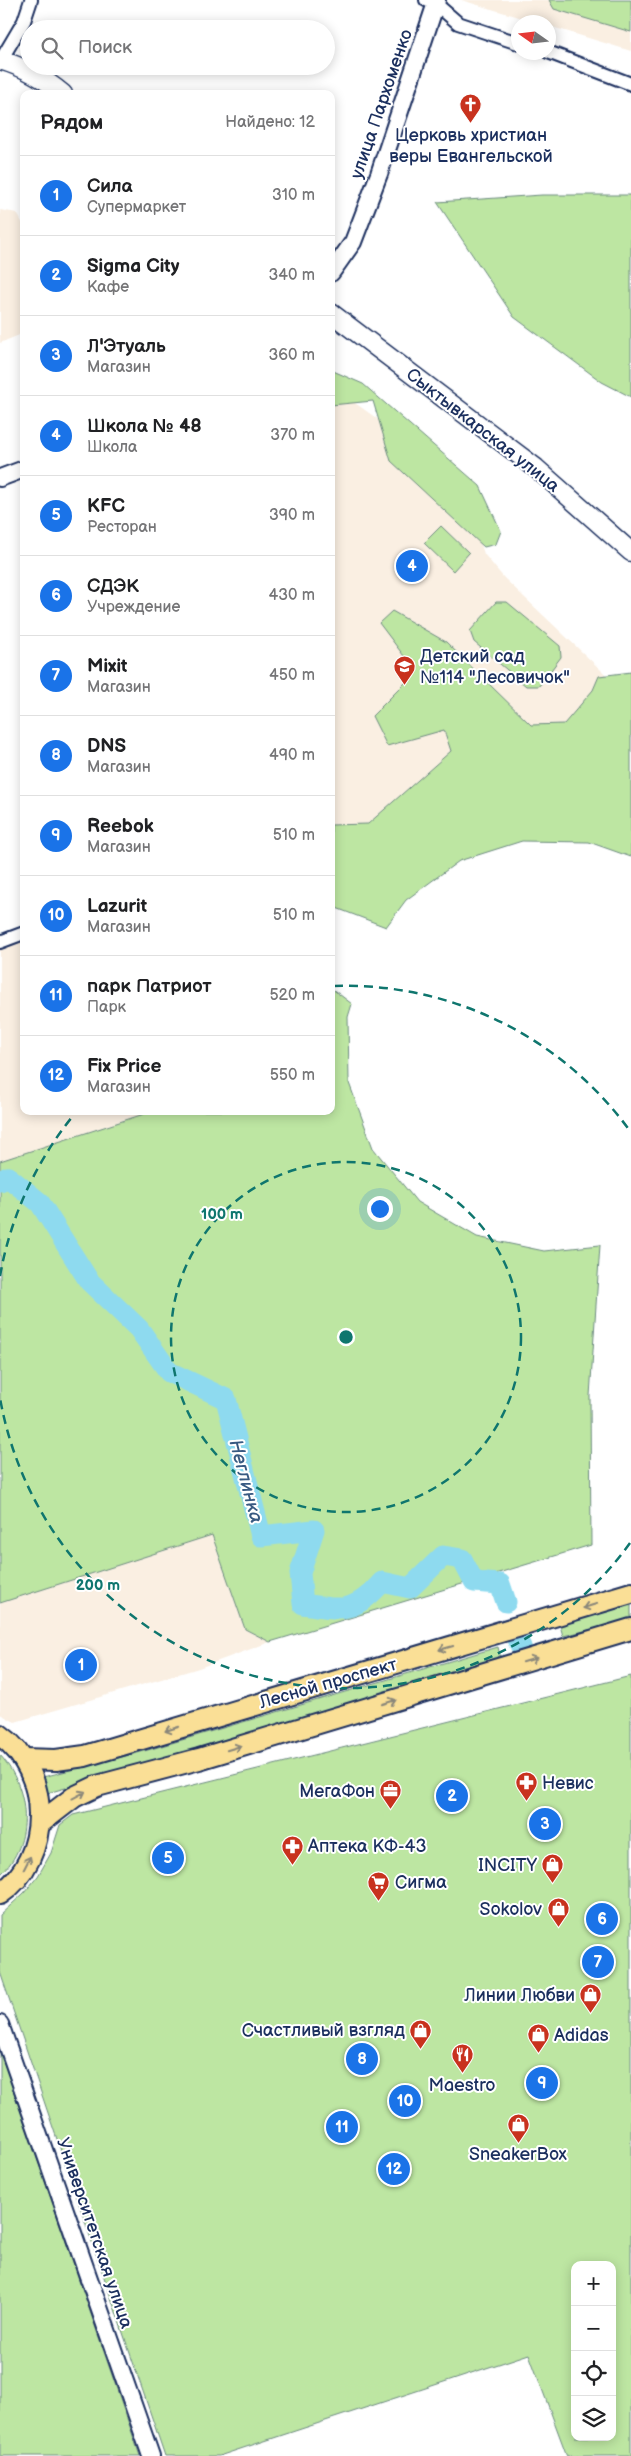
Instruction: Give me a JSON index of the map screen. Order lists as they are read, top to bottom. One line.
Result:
{"streets":{"main road":["Сыктывкарская улица","Лесной проспект"],"street":["улица Пархоменко","Университетская улица"]},"water":["Неглинка"],"places":{"church":["Церковь христиан веры Евангельской"],"school or university":["Детский сад №114 \"Лесовичок\""],"pharmacy":["Невис","Аптека КФ-43"],"office":["МегаФон"],"shop":["INCITY","Sokolov","Линии Любви","Счастливый взгляд","Adidas","SneakerBox"],"supermarket":["Сигма"],"restaurant":["Maestro"]},"north":"left","page":{"search":"Поиск","heading":["Рядом","Найдено: 12"],"list":[{"mark":"1","name":"Сила","note":"Супермаркет","value":"310 m"},{"mark":"2","name":"Sigma City","note":"Кафе","value":"340 m"},{"mark":"3","name":"Л'Этуаль","note":"Магазин","value":"360 m"},{"mark":"4","name":"Школа № 48","note":"Школа","value":"370 m"},{"mark":"5","name":"KFC","note":"Ресторан","value":"390 m"},{"mark":"6","name":"СДЭК","note":"Учреждение","value":"430 m"},{"mark":"7","name":"Mixit","note":"Магазин","value":"450 m"},{"mark":"8","name":"DNS","note":"Магазин","value":"490 m"},{"mark":"9","name":"Reebok","note":"Магазин","value":"510 m"},{"mark":"10","name":"Lazurit","note":"Магазин","value":"510 m"},{"mark":"11","name":"парк Патриот","note":"Парк","value":"520 m"},{"mark":"12","name":"Fix Price","note":"Магазин","value":"550 m"}],"pins":["4","1","2","3","5","6","7","8","9","10","11","12"],"map_buttons":["+","−"]},"rings":["100 m","200 m"]}
